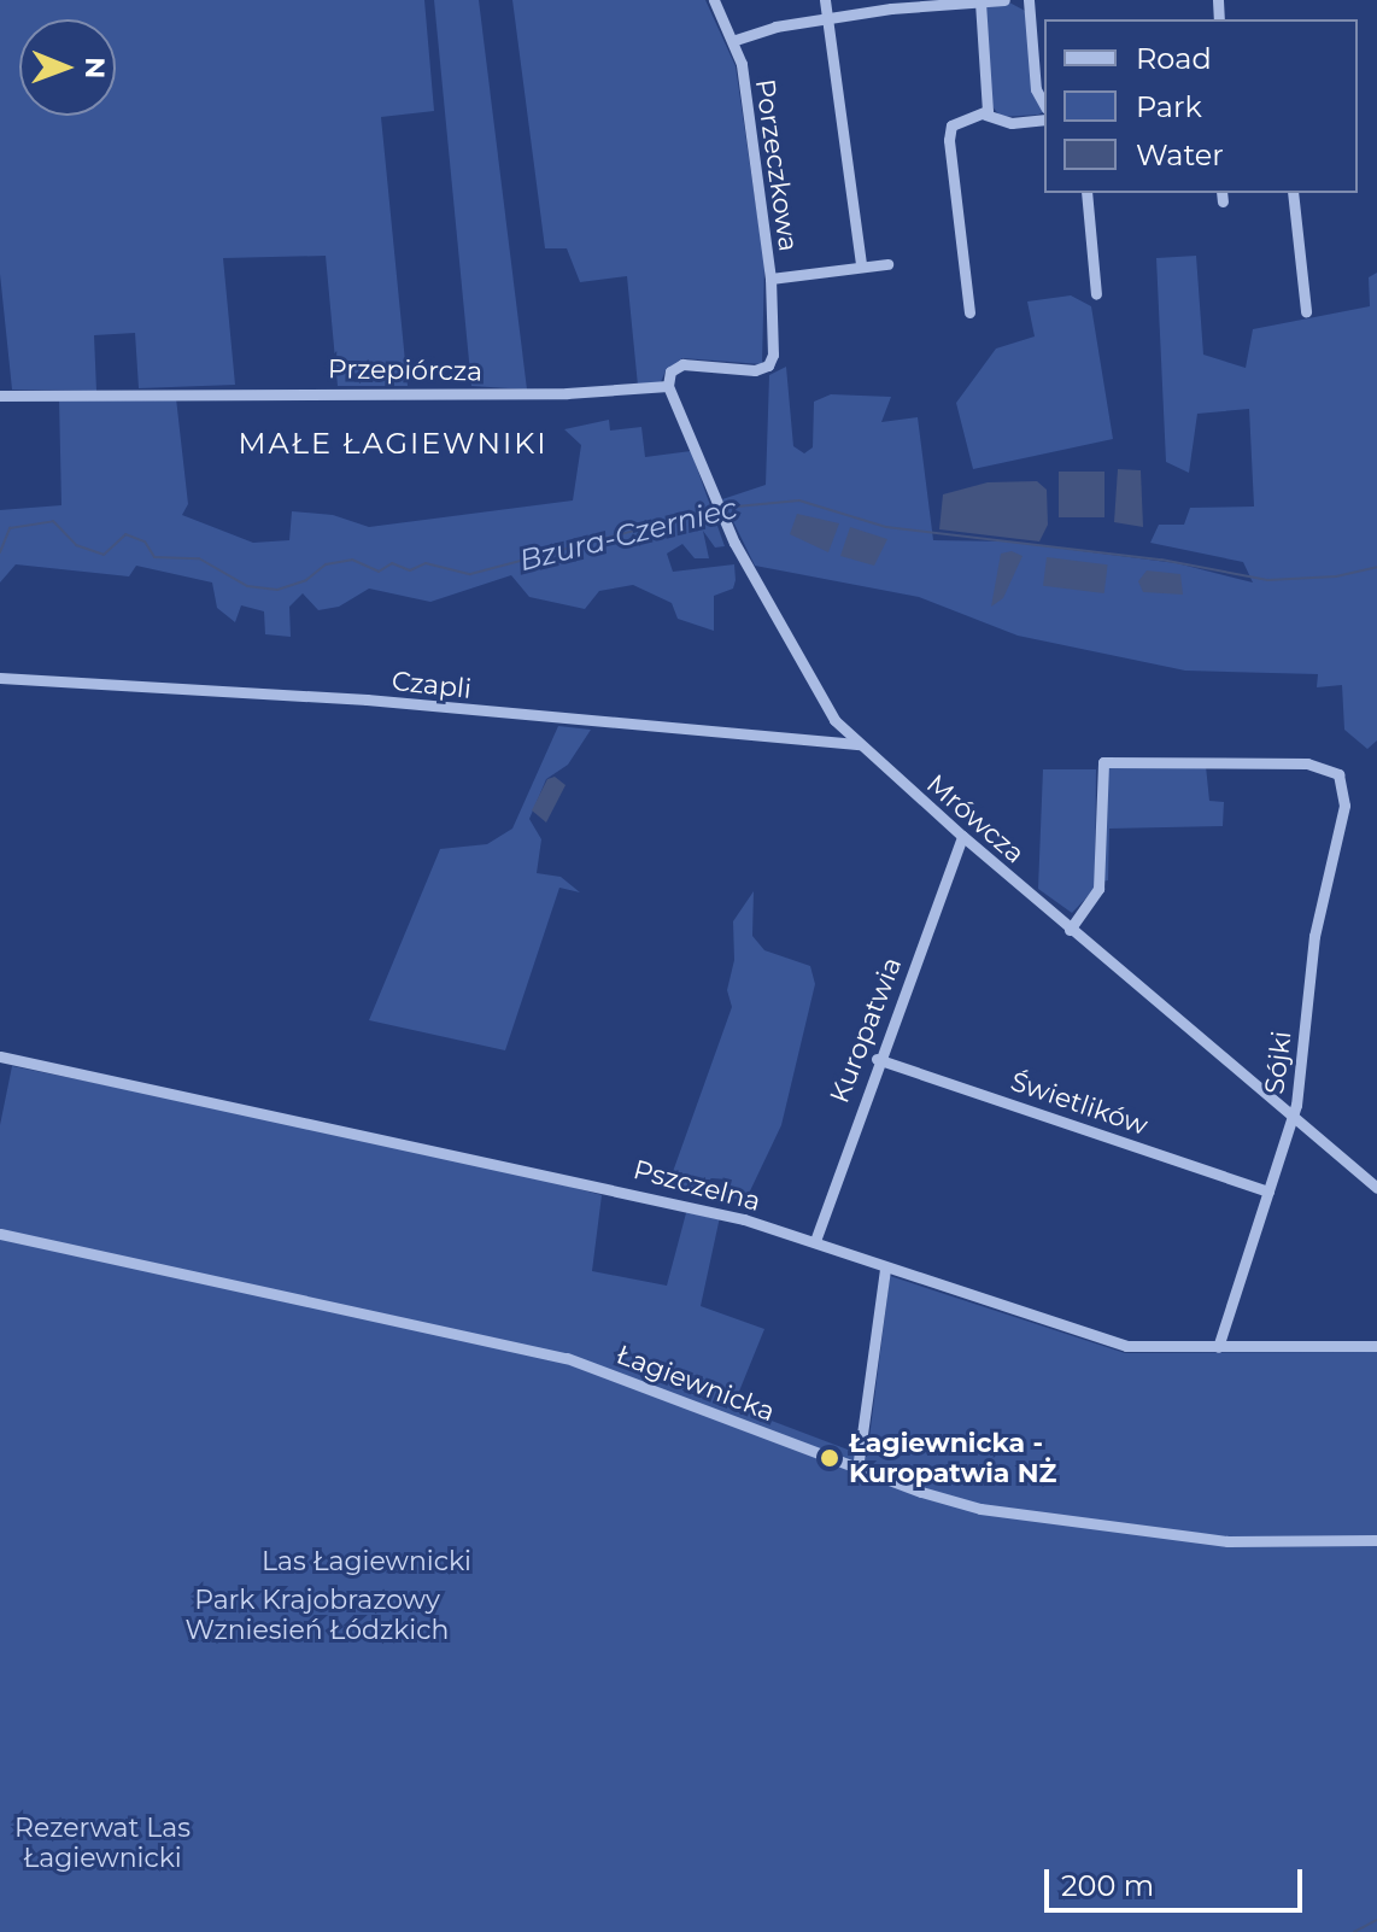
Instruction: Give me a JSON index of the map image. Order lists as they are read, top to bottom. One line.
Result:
{"streets":{"street":["Porzeczkowa","Przepiórcza","Czapli","Mrówcza","Kuropatwia","Sójki","Świetlików","Pszczelna","Łagiewnicka"]},"crossings":[["Porzeczkowa","Przepiórcza"],["Porzeczkowa","Mrówcza"],["Przepiórcza","Mrówcza"],["Czapli","Mrówcza"],["Mrówcza","Kuropatwia"],["Mrówcza","Sójki"],["Kuropatwia","Świetlików"],["Kuropatwia","Pszczelna"],["Sójki","Świetlików"],["Sójki","Pszczelna"]],"districts":["MAŁE ŁAGIEWNIKI"],"water":["Bzura-Czerniec"],"parks":["Las Łagiewnicki","Park Krajobrazowy Wzniesień Łódzkich","Rezerwat Las Łagiewnicki"],"places":["Łagiewnicka - Kuropatwia NŻ"],"legend":["Road","Park","Water"],"scale_bar":"200 m","north":"right"}
